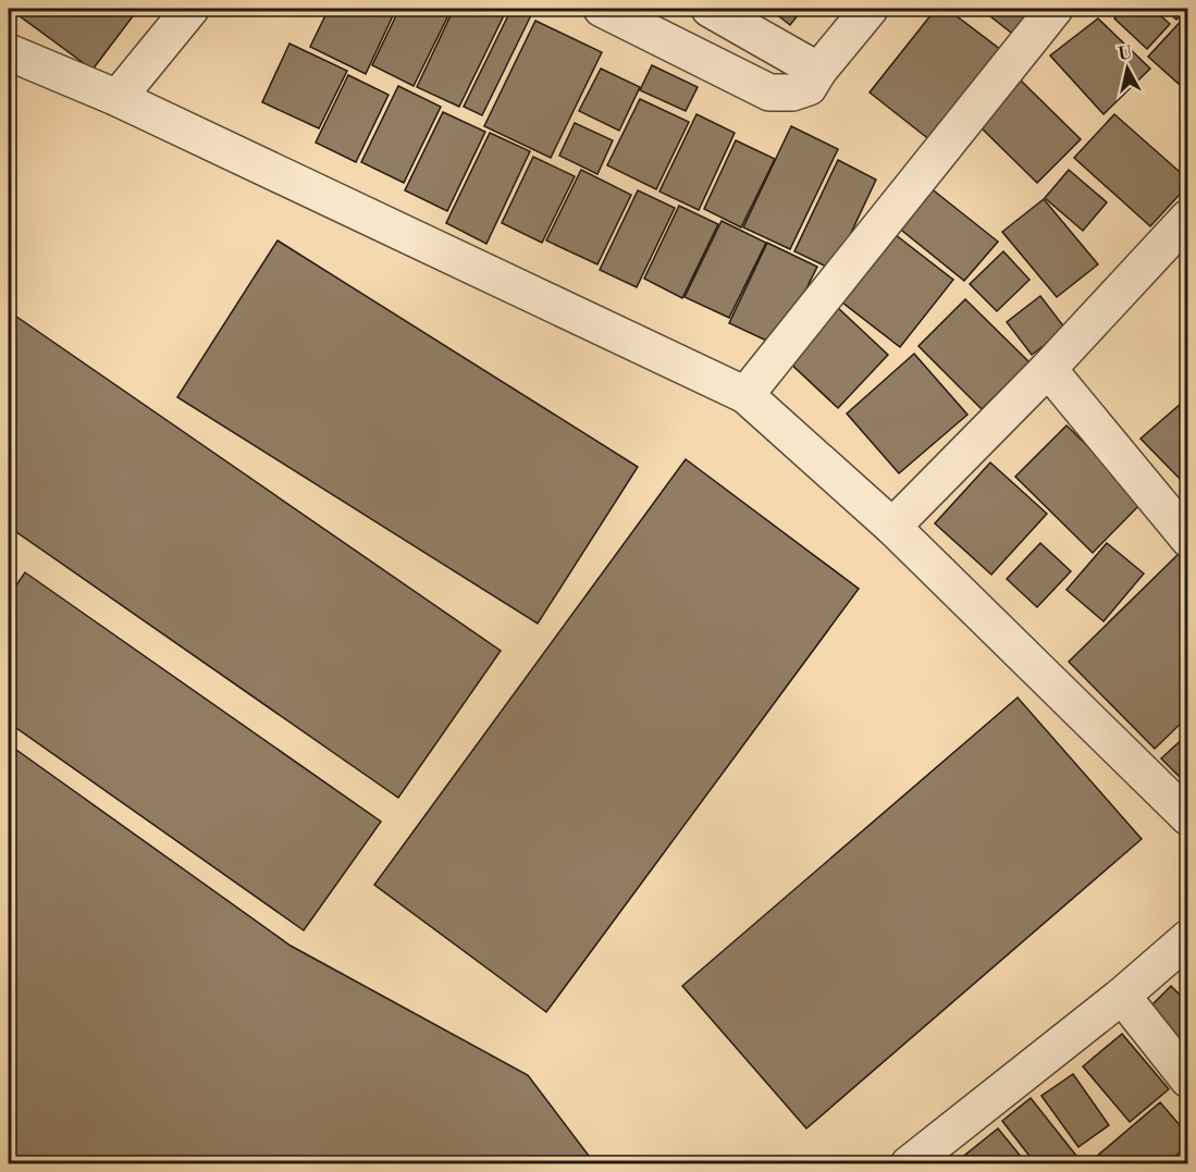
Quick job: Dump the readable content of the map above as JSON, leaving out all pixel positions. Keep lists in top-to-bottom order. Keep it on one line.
{"north":"top"}
